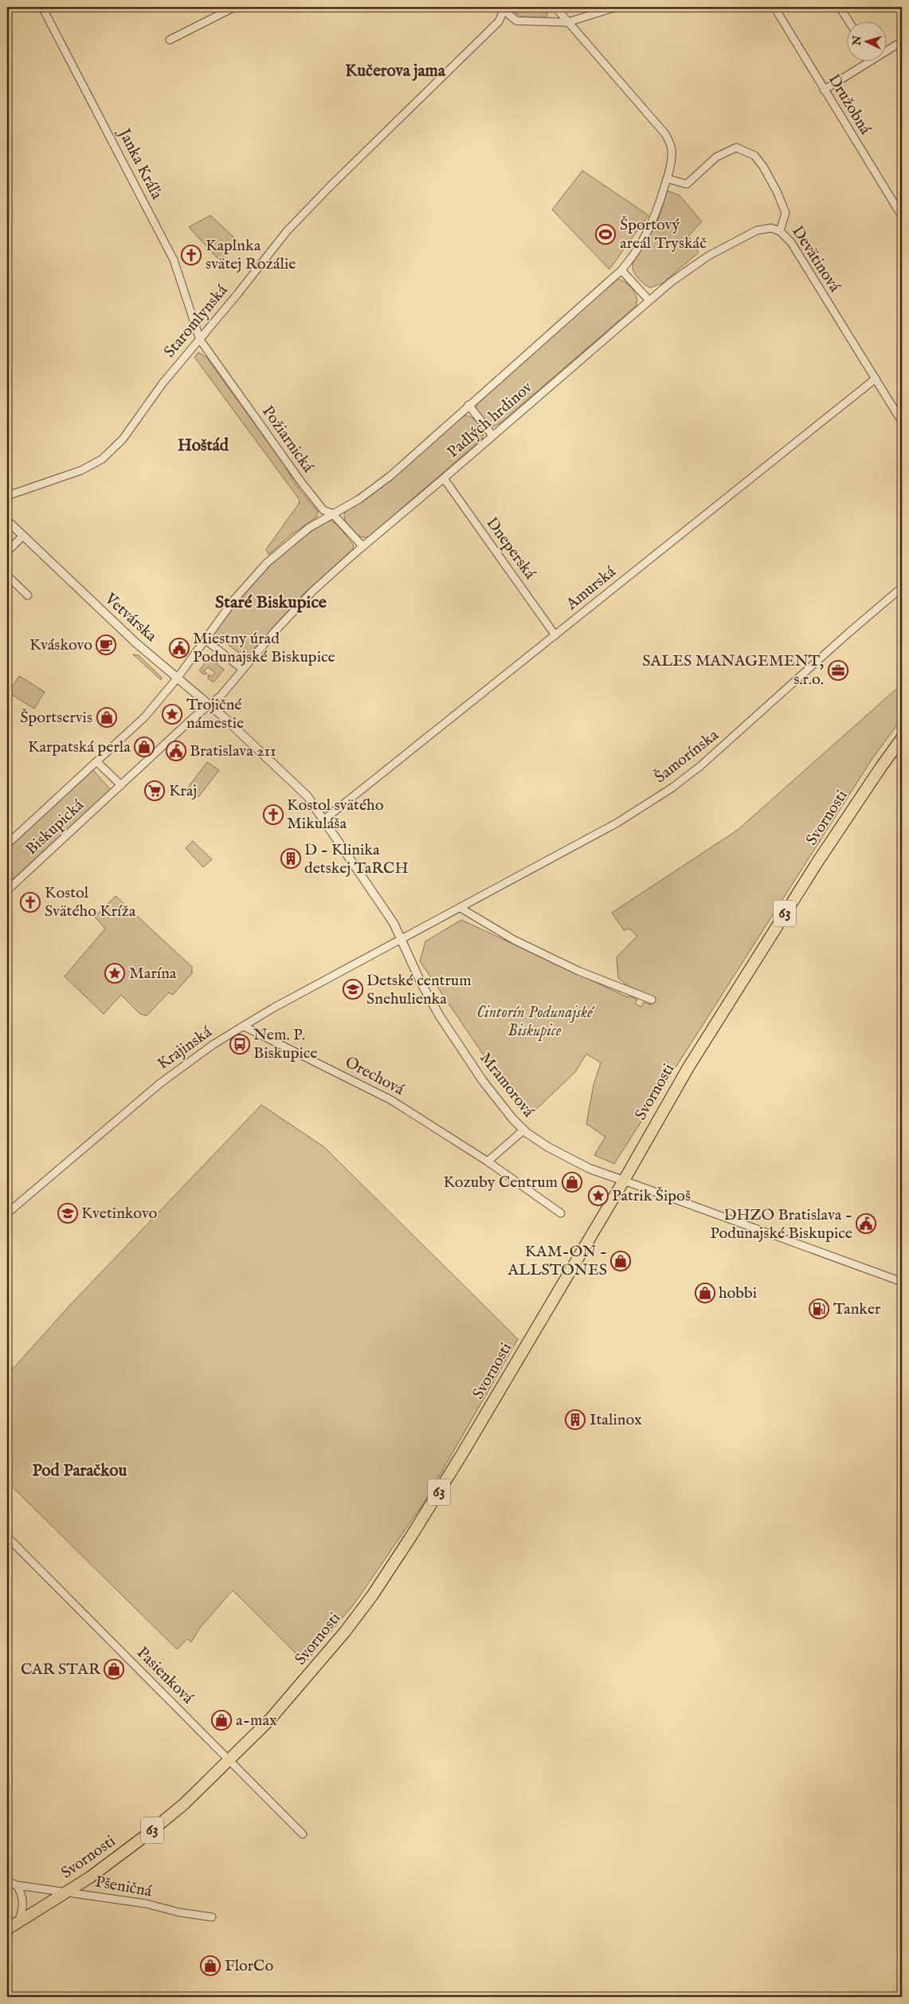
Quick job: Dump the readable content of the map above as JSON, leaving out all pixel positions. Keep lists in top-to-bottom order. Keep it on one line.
{"streets":{"main road":["Svornosti","63"],"street":["Družobná","Janka Kráľa","Devätinová","Staromlynská","Padlých hrdinov","Požiarnická","Dneperská","Amurská","Vetvárska","Šamorínska","Biskupická","Krajinská","Orechová","Mramorová","Pasienková","Pšeničná"]},"crossings":[["Janka Kráľa","Staromlynská"],["Janka Kráľa","Požiarnická"],["Devätinová","Padlých hrdinov"],["Devätinová","Amurská"],["Staromlynská","Požiarnická"],["Padlých hrdinov","Požiarnická"],["Padlých hrdinov","Dneperská"],["Dneperská","Amurská"],["Amurská","Vetvárska"],["Vetvárska","Šamorínska"],["Vetvárska","Krajinská"],["Vetvárska","Mramorová"],["Šamorínska","Krajinská"],["Šamorínska","Mramorová"],["Svornosti","Mramorová"],["Svornosti","Pasienková"],["Svornosti","Pšeničná"],["Krajinská","Orechová"],["Krajinská","Mramorová"]],"districts":["Kučerova jama","Hoštád","Staré Biskupice","Pod Paračkou"],"parks":["Cintorín Podunajské Biskupice"],"places":{"sports":["Športový areál Tryskáč"],"church":["Kaplnka svätej Rozálie","Kostol svätého Mikuláša","Kostol Svätého Kríža"],"cafe":["Kváskovo"],"public building":["Miestny úrad Podunajské Biskupice","Bratislava 211","DHZO Bratislava - Podunajské Biskupice"],"office":["SALES MANAGEMENT, s.r.o."],"place":["Trojičné námestie","Marína","Patrik Šipoš"],"shop":["Športservis","Karpatská perla","Kozuby Centrum","KAM-ON - ALLSTONES","hobbi","CAR STAR","a-max","FlorCo"],"supermarket":["Kraj"],"building":["D - Klinika detskej TaRCH","Italinox"],"school or university":["Detské centrum Snehulienka","Kvetinkovo"],"bus stop":["Nem. P. Biskupice"],"fuel station":["Tanker"]},"north":"left"}
